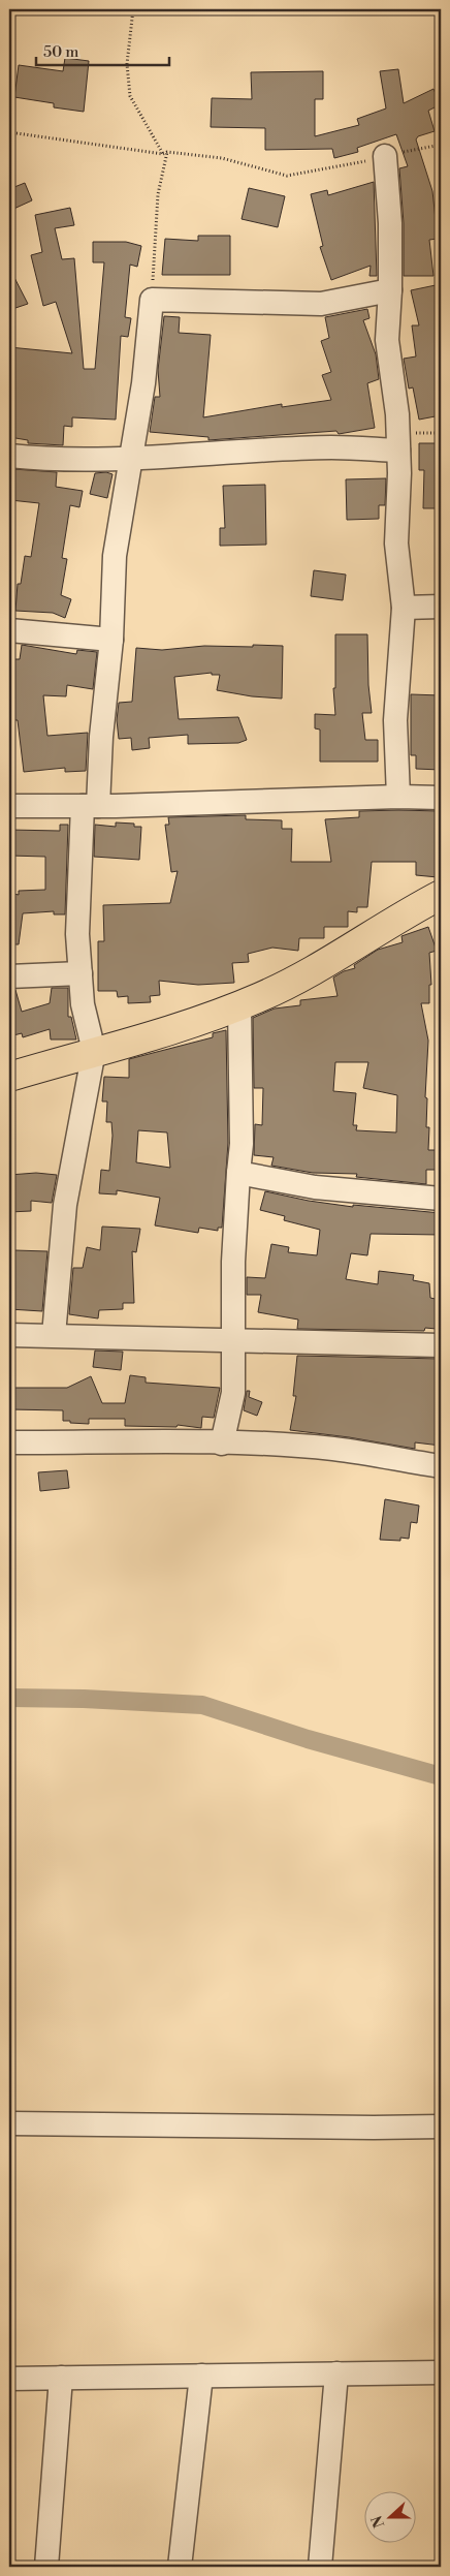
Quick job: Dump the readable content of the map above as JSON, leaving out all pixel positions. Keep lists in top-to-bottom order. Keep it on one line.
{"scale_bar":"50 m","north":"left"}
